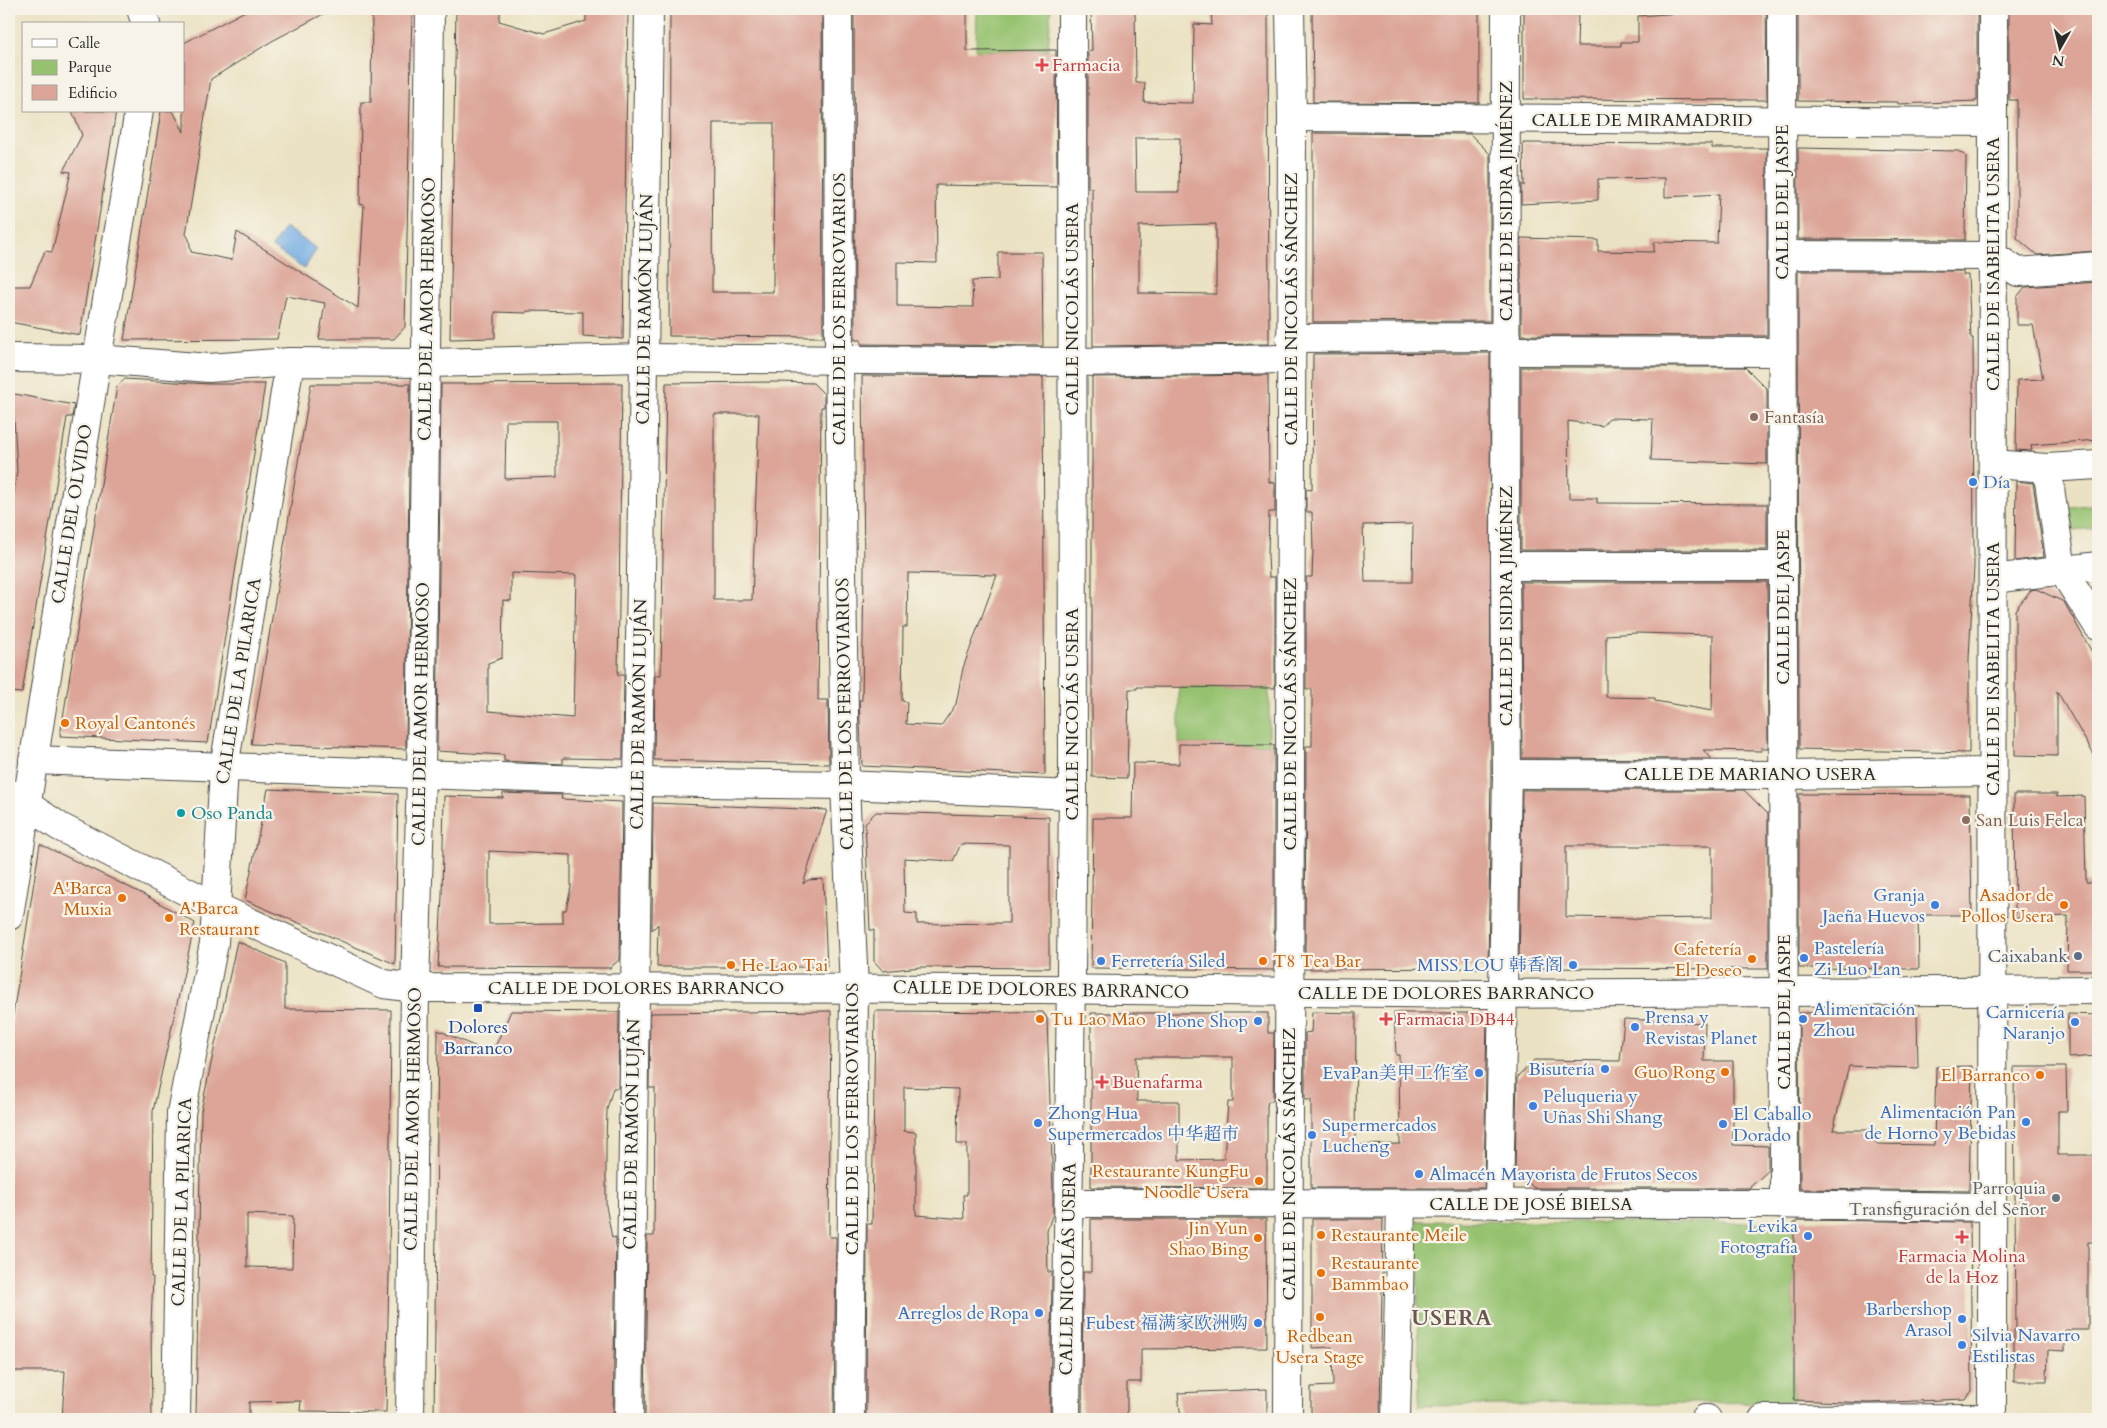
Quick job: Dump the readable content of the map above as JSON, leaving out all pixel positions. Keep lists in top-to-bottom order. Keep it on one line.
{"streets":{"street":["CALLE DE MIRAMADRID","CALLE DE ISIDRA JIMÉNEZ","CALLE DEL JASPE","CALLE DE ISABELITA USERA","CALLE DEL AMOR HERMOSO","CALLE DE RAMÓN LUJÁN","CALLE DE LOS FERROVIARIOS","CALLE NICOLÁS USERA","CALLE DE NICOLÁS SÁNCHEZ","CALLE DEL OLVIDO","CALLE DE LA PILARICA","CALLE DE MARIANO USERA","CALLE DE DOLORES BARRANCO","CALLE DE JOSÉ BIELSA"]},"crossings":[["CALLE DE MIRAMADRID","CALLE DE ISIDRA JIMÉNEZ"],["CALLE DE MIRAMADRID","CALLE DEL JASPE"],["CALLE DE MIRAMADRID","CALLE DE ISABELITA USERA"],["CALLE DE MIRAMADRID","CALLE DE NICOLÁS SÁNCHEZ"],["CALLE DE ISIDRA JIMÉNEZ","CALLE DE MARIANO USERA"],["CALLE DE ISIDRA JIMÉNEZ","CALLE DE DOLORES BARRANCO"],["CALLE DE ISIDRA JIMÉNEZ","CALLE DE JOSÉ BIELSA"],["CALLE DEL JASPE","CALLE DE MARIANO USERA"],["CALLE DEL JASPE","CALLE DE DOLORES BARRANCO"],["CALLE DEL JASPE","CALLE DE JOSÉ BIELSA"],["CALLE DE ISABELITA USERA","CALLE DE MARIANO USERA"],["CALLE DE ISABELITA USERA","CALLE DE DOLORES BARRANCO"],["CALLE DE ISABELITA USERA","CALLE DE JOSÉ BIELSA"],["CALLE DEL AMOR HERMOSO","CALLE DE DOLORES BARRANCO"],["CALLE DE RAMÓN LUJÁN","CALLE DE DOLORES BARRANCO"],["CALLE DE LOS FERROVIARIOS","CALLE DE DOLORES BARRANCO"],["CALLE NICOLÁS USERA","CALLE DE DOLORES BARRANCO"],["CALLE NICOLÁS USERA","CALLE DE JOSÉ BIELSA"],["CALLE DE NICOLÁS SÁNCHEZ","CALLE DE DOLORES BARRANCO"],["CALLE DE NICOLÁS SÁNCHEZ","CALLE DE JOSÉ BIELSA"],["CALLE DEL OLVIDO","CALLE DE DOLORES BARRANCO"],["CALLE DE LA PILARICA","CALLE DE DOLORES BARRANCO"]],"districts":["USERA"],"places":{"health":["Farmacia","Farmacia DB44","Buenafarma","Farmacia Molina de la Hoz"],"other":["Fantasía","Día","Royal Cantonés","Oso Panda","San Luis Felca","A'Barca Muxia","Granja Jaeña Huevos","Asador de Pollos Usera","A'Barca Restaurant","Caixabank","Pastelería Zi Luo Lan","Cafetería El Deseo","Ferretería Siled","T8 Tea Bar","He Lao Tai","MISS LOU 韩香阁","Tu Lao Mao","Alimentación Zhou","Phone Shop","Carnicería Naranjo","Prensa y Revistas Planet","Bisutería","Guo Rong","EvaPan美甲工作室","El Barranco","Peluqueria y Uñas Shi Shang","Alimentación Pan de Horno y Bebidas","Zhong Hua Supermercados 中华超市","El Caballo Dorado","Supermercados Lucheng","Almacén Mayorista de Frutos Secos","Restaurante KungFu Noodle Usera","Parroquia Transfiguración del Señor","Restaurante Meile","Levika Fotografía","Jin Yun Shao Bing","Restaurante Bammbao","Arreglos de Ropa","Redbean Usera Stage","Barbershop Arasol","Fubest 福满家欧洲购","Silvia Navarro Estilistas"],"transit":["Dolores Barranco"]},"legend":["Calle","Parque","Edificio"],"north":"bottom"}
